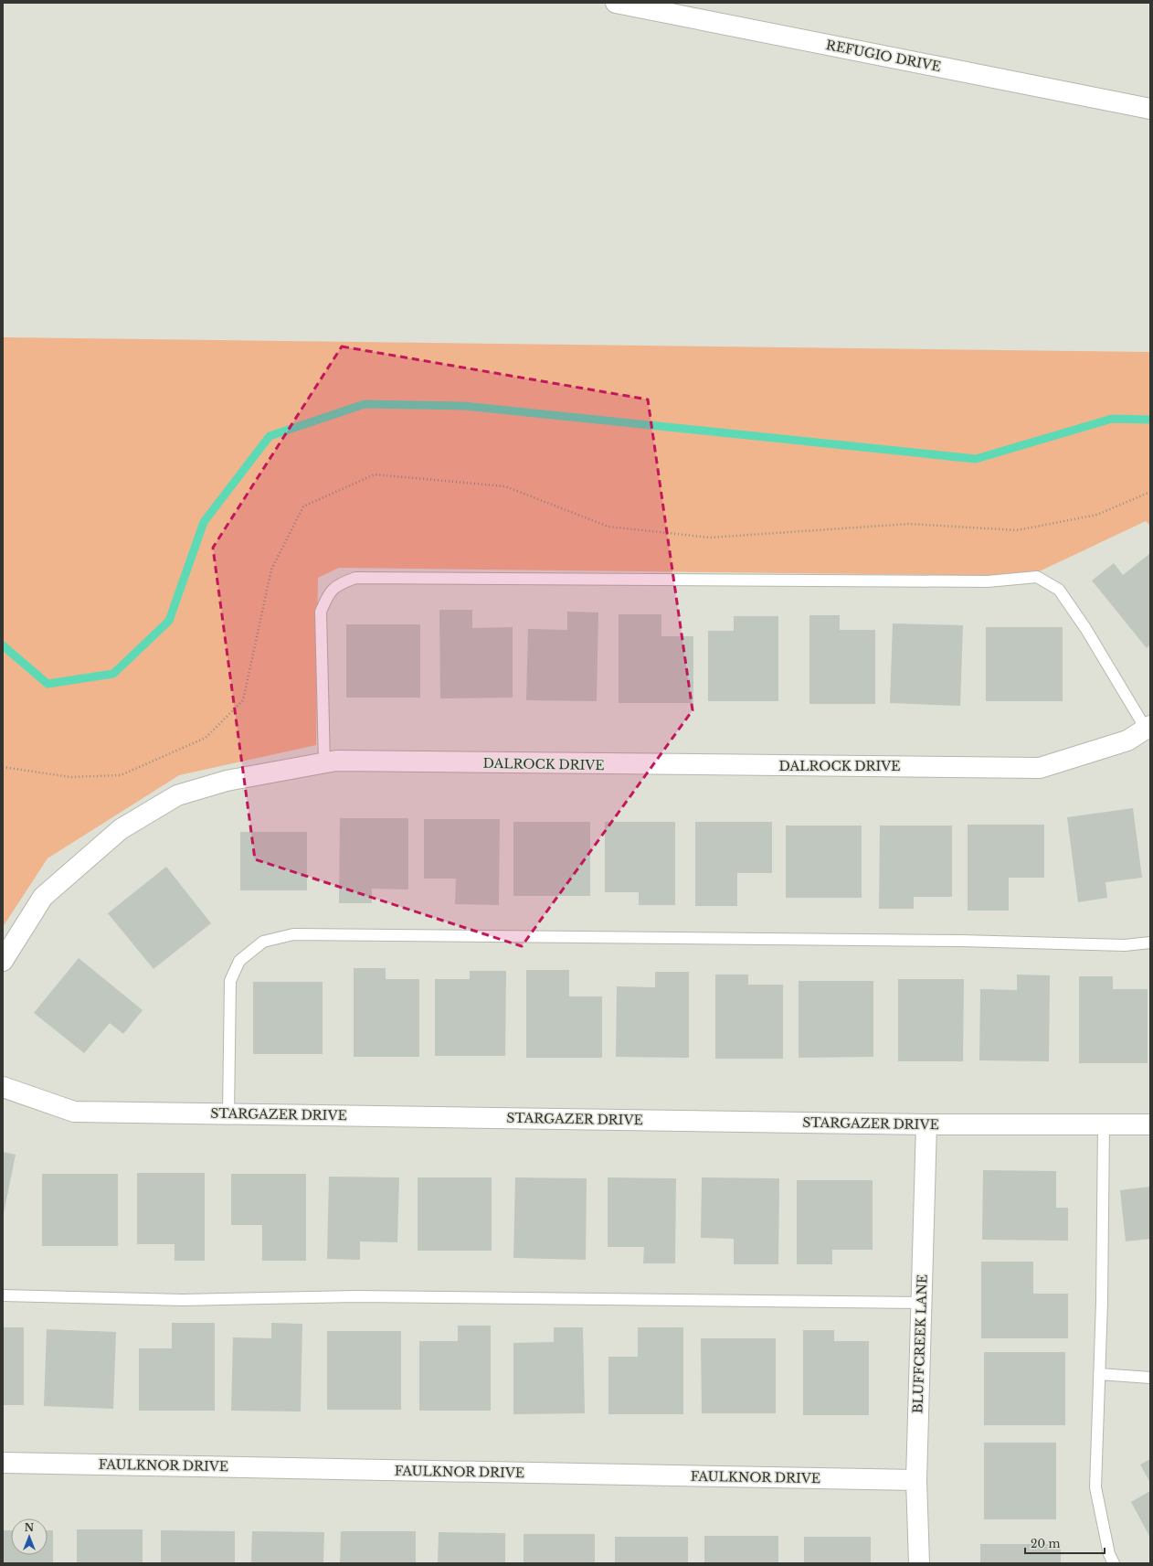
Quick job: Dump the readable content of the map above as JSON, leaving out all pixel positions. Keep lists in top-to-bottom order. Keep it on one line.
{"streets":{"street":["REFUGIO DRIVE","DALROCK DRIVE","STARGAZER DRIVE","BLUFFCREEK LANE","FAULKNOR DRIVE"]},"crossings":[["STARGAZER DRIVE","BLUFFCREEK LANE"],["BLUFFCREEK LANE","FAULKNOR DRIVE"]],"scale_bar":"20 m","north":"top"}
